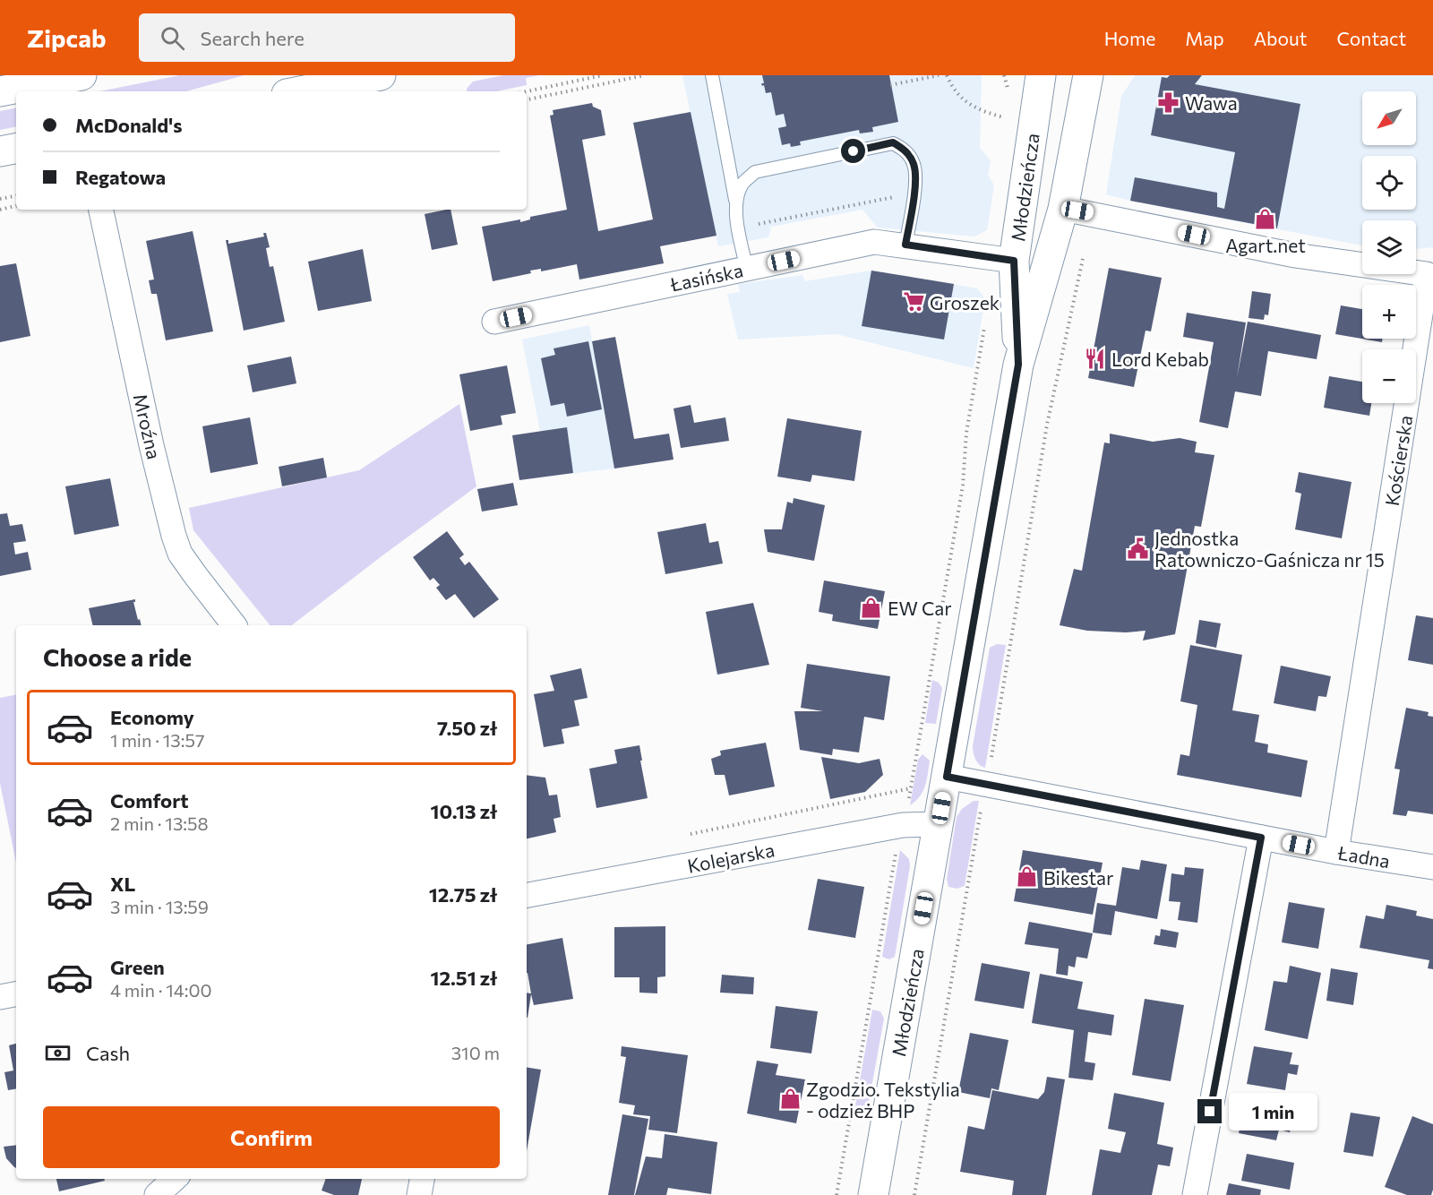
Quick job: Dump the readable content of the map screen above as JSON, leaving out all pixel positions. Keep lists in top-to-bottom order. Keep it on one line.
{"streets":{"main road":["Młodzieńcza"],"street":["Łasińska","Mroźna","Kościerska","Ładna","Kolejarska"]},"crossings":[["Młodzieńcza","Łasińska"],["Młodzieńcza","Kościerska"],["Młodzieńcza","Ładna"],["Młodzieńcza","Kolejarska"],["Kościerska","Ładna"]],"places":{"pharmacy":["Wawa"],"shop":["Agart.net","EW Car","Bikestar","Zgodzio. Tekstylia - odzież BHP"],"supermarket":["Groszek"],"restaurant":["Lord Kebab"],"public building":["Jednostka Ratowniczo-Gaśnicza nr 15"]},"north":"bottom left","page":{"header":"Zipcab","search":"Search here","nav":["Home","Map","About","Contact"],"map_buttons":["+","−"],"banner":["McDonald's","Regatowa"],"heading":"Choose a ride","list":[{"name":"Economy","note":"1 min · 13:57","value":"7.50 zł"},{"name":"Comfort","note":"2 min · 13:58","value":"10.13 zł"},{"name":"XL","note":"3 min · 13:59","value":"12.75 zł"},{"name":"Green","note":"4 min · 14:00","value":"12.51 zł"}],"pay":["Cash","310 m"],"bubble":"1 min","buttons":"Confirm"}}
